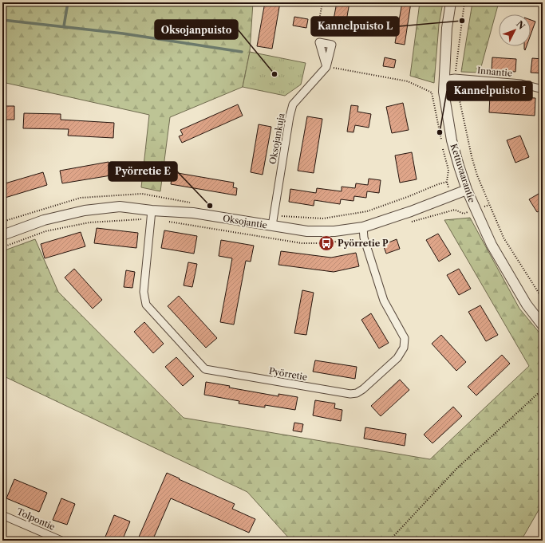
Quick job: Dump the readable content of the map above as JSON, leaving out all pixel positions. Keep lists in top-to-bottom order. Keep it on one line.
{"streets":{"street":["Innantie","Oksojankuja","Kettuvaarantie","Oksojantie","Pyörretie","Tolpontie"]},"crossings":[["Innantie","Kettuvaarantie"],["Oksojankuja","Oksojantie"],["Kettuvaarantie","Oksojantie"],["Oksojantie","Pyörretie"]],"places":{"other":["Kannelpuisto L","Oksojanpuisto","Kannelpuisto I","Pyörretie E"],"bus stop":["Pyörretie P"]},"north":"top right"}
